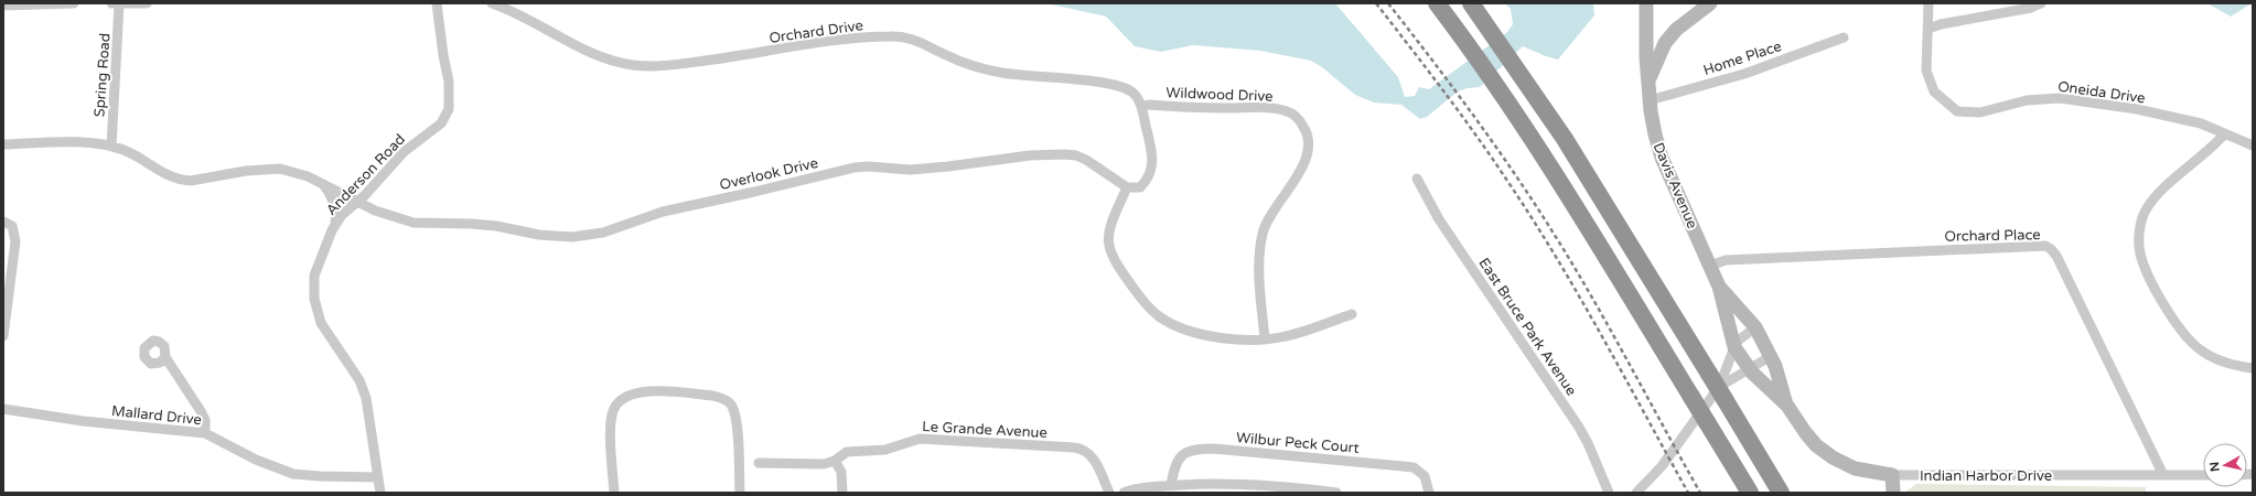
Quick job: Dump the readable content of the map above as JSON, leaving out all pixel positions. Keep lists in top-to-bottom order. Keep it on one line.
{"streets":{"main road":["Davis Avenue","Indian Harbor Drive"],"street":["Orchard Drive","Home Place","Spring Road","Oneida Drive","Wildwood Drive","Overlook Drive","Anderson Road","Orchard Place","East Bruce Park Avenue","Mallard Drive","Le Grande Avenue","Wilbur Peck Court"]},"crossings":[["Orchard Drive","Wildwood Drive"],["Home Place","Davis Avenue"],["Spring Road","Overlook Drive"],["Overlook Drive","Anderson Road"],["Anderson Road","Mallard Drive"],["Davis Avenue","Orchard Place"],["Davis Avenue","Indian Harbor Drive"],["Orchard Place","Indian Harbor Drive"]],"north":"left"}
